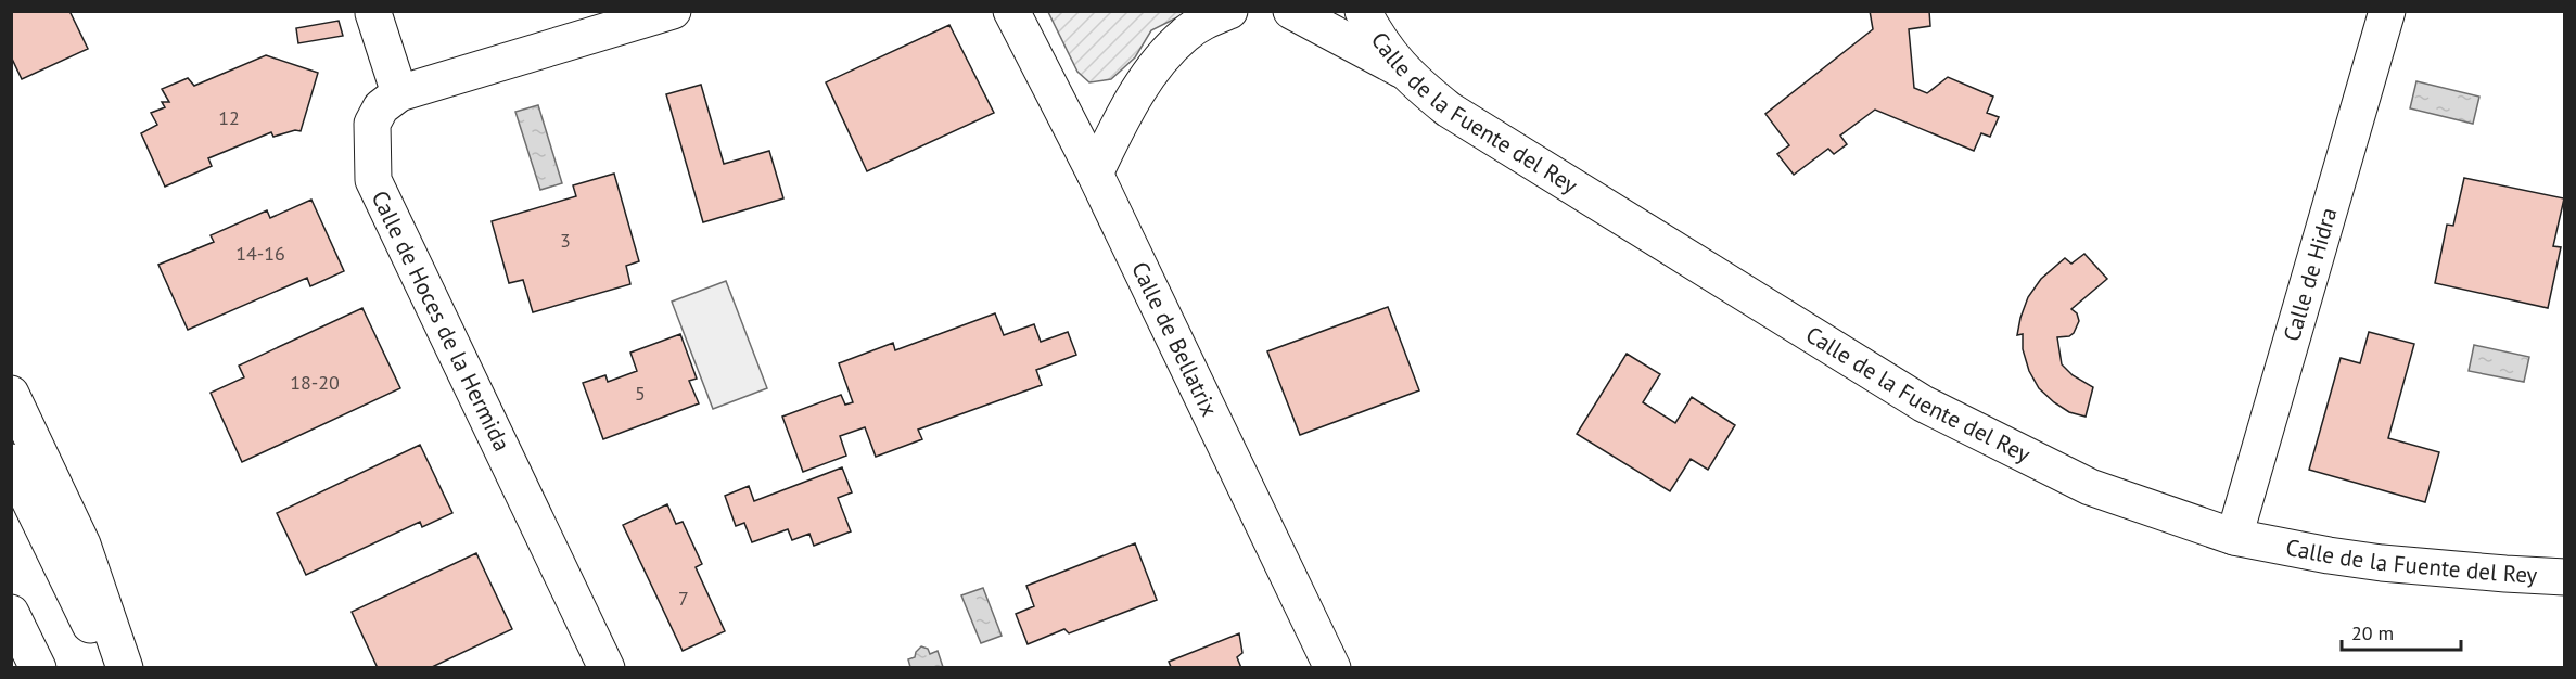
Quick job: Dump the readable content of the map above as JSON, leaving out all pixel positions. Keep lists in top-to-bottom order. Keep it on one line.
{"streets":{"main road":["Calle de la Fuente del Rey","Calle de Hidra","Calle de Hoces de la Hermida","Calle de Bellatrix"]},"crossings":[["Calle de la Fuente del Rey","Calle de Hidra"]],"house_numbers":["12","3","14-16","18-20","5","7"],"scale_bar":"20 m"}
